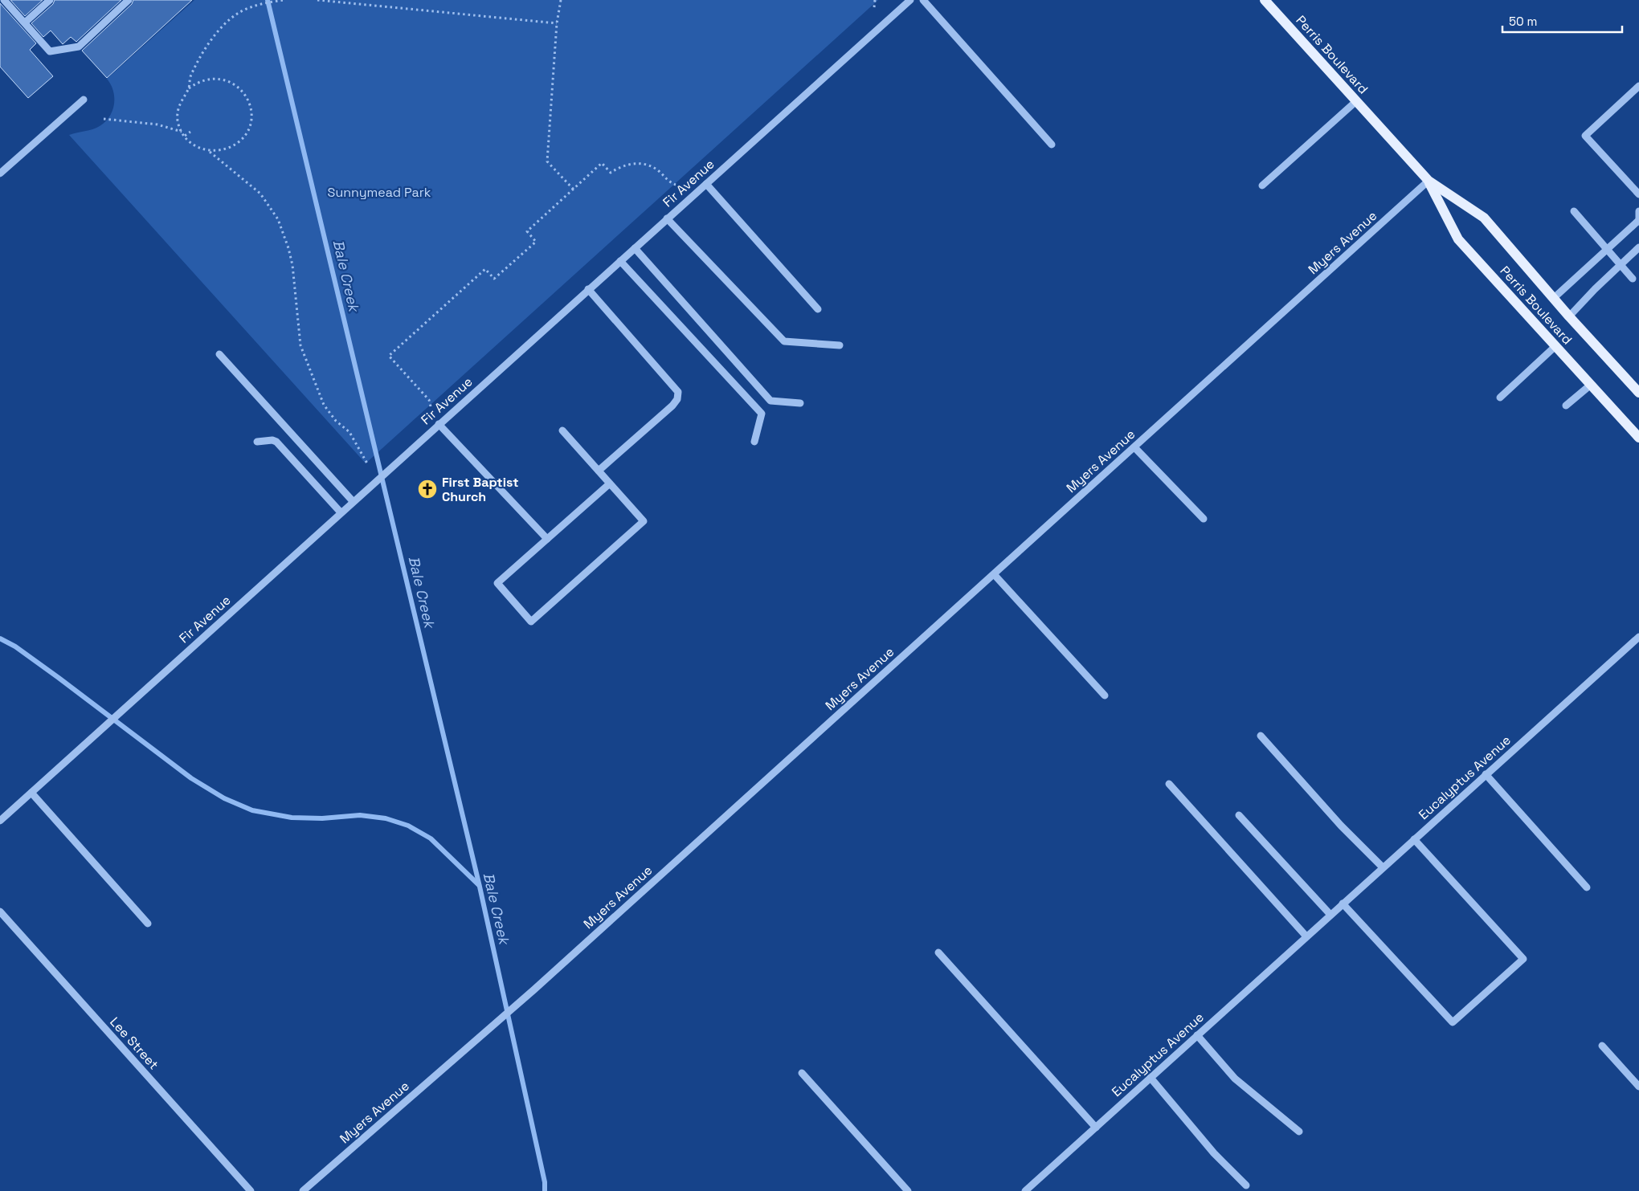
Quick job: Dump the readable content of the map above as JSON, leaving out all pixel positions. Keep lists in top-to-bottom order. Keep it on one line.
{"streets":{"main road":["Perris Boulevard"],"street":["Fir Avenue","Myers Avenue","Eucalyptus Avenue","Lee Street"]},"crossings":[["Perris Boulevard","Myers Avenue"]],"water":["Bale Creek"],"parks":["Sunnymead Park"],"places":{"church":["First Baptist Church"]},"scale_bar":"50 m"}
